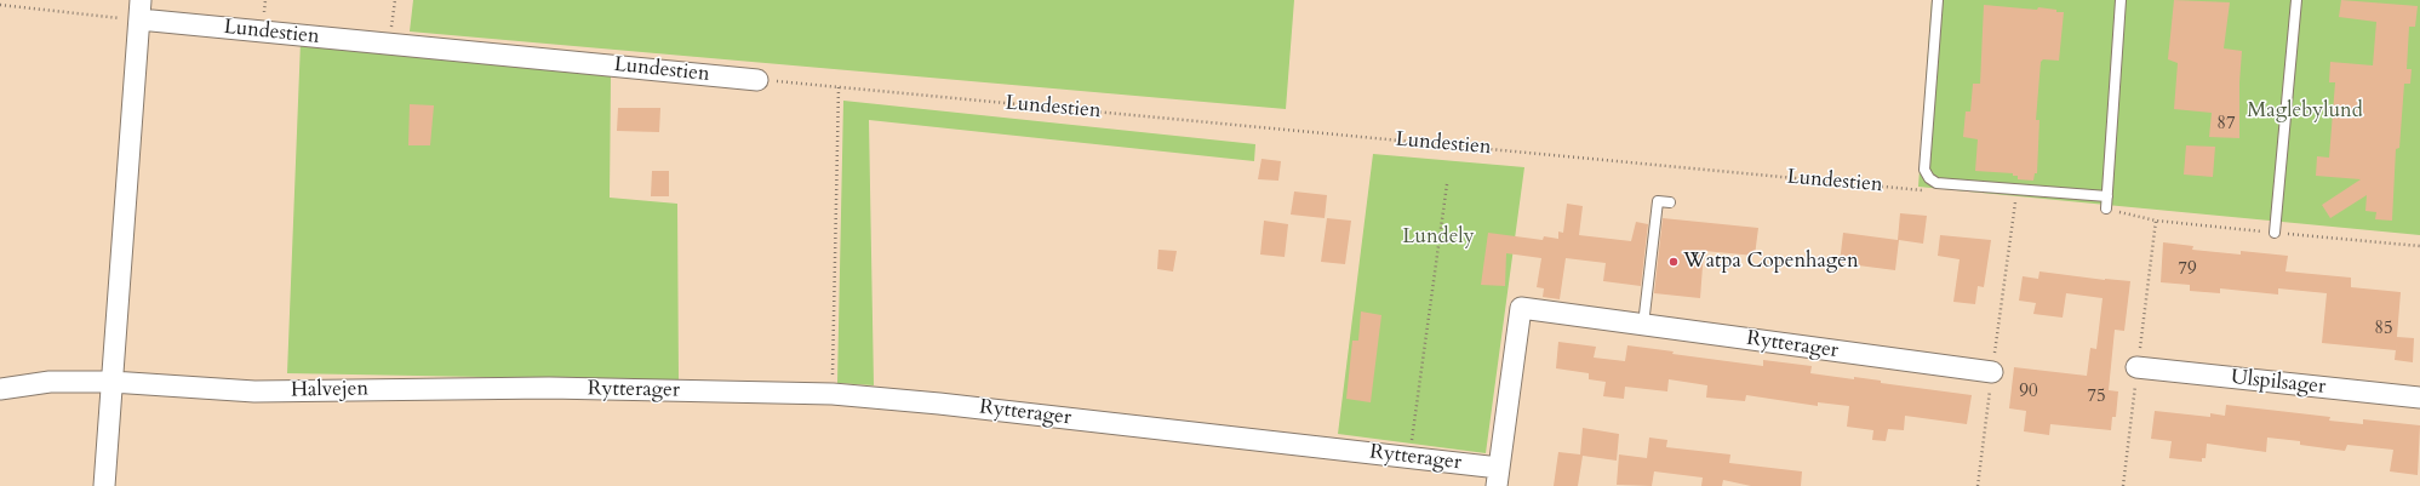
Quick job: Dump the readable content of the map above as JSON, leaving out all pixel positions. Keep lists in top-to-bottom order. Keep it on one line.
{"streets":{"street":["Lundestien","Rytterager","Ulspilsager","Halvejen"]},"crossings":[["Rytterager","Halvejen"]],"parks":["Maglebylund","Lundely"],"places":["Watpa Copenhagen"],"house_numbers":["87","79","85","90","75"]}
